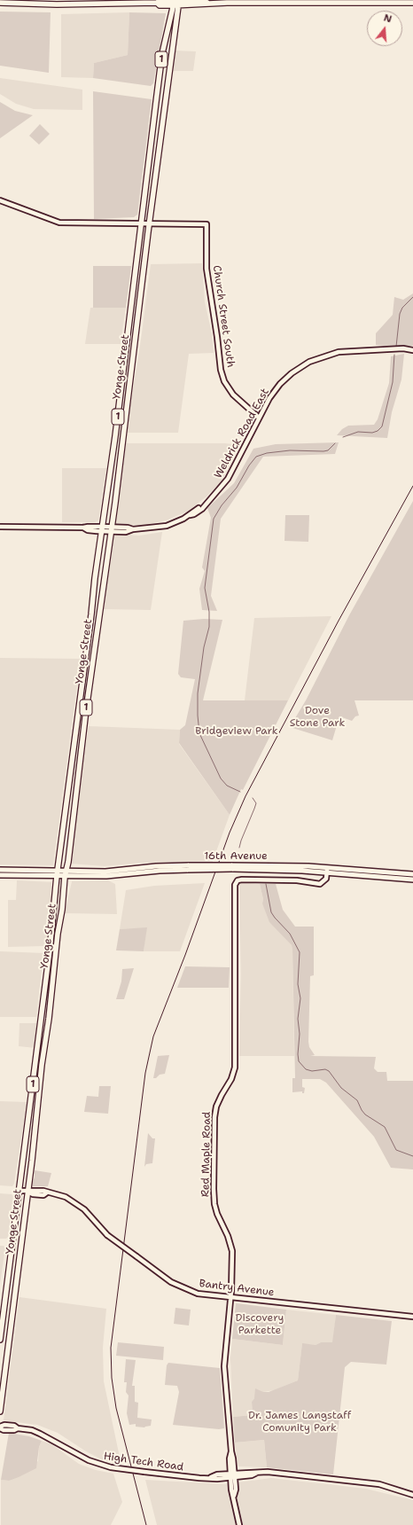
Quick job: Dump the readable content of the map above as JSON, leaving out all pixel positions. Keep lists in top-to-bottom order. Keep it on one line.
{"streets":{"main road":["1","Yonge Street","16th Avenue"],"street":["Church Street South","Weldrick Road East","Red Maple Road","Bantry Avenue","High Tech Road"]},"crossings":[["Church Street South","Yonge Street"],["Church Street South","Weldrick Road East"],["Yonge Street","Weldrick Road East"],["Yonge Street","16th Avenue"],["Yonge Street","Bantry Avenue"],["16th Avenue","Red Maple Road"],["Red Maple Road","Bantry Avenue"],["Red Maple Road","High Tech Road"]],"parks":["Dove Stone Park","Bridgeview Park","Discovery Parkette","Dr. James Langstaff Comunity Park"],"north":"top"}
